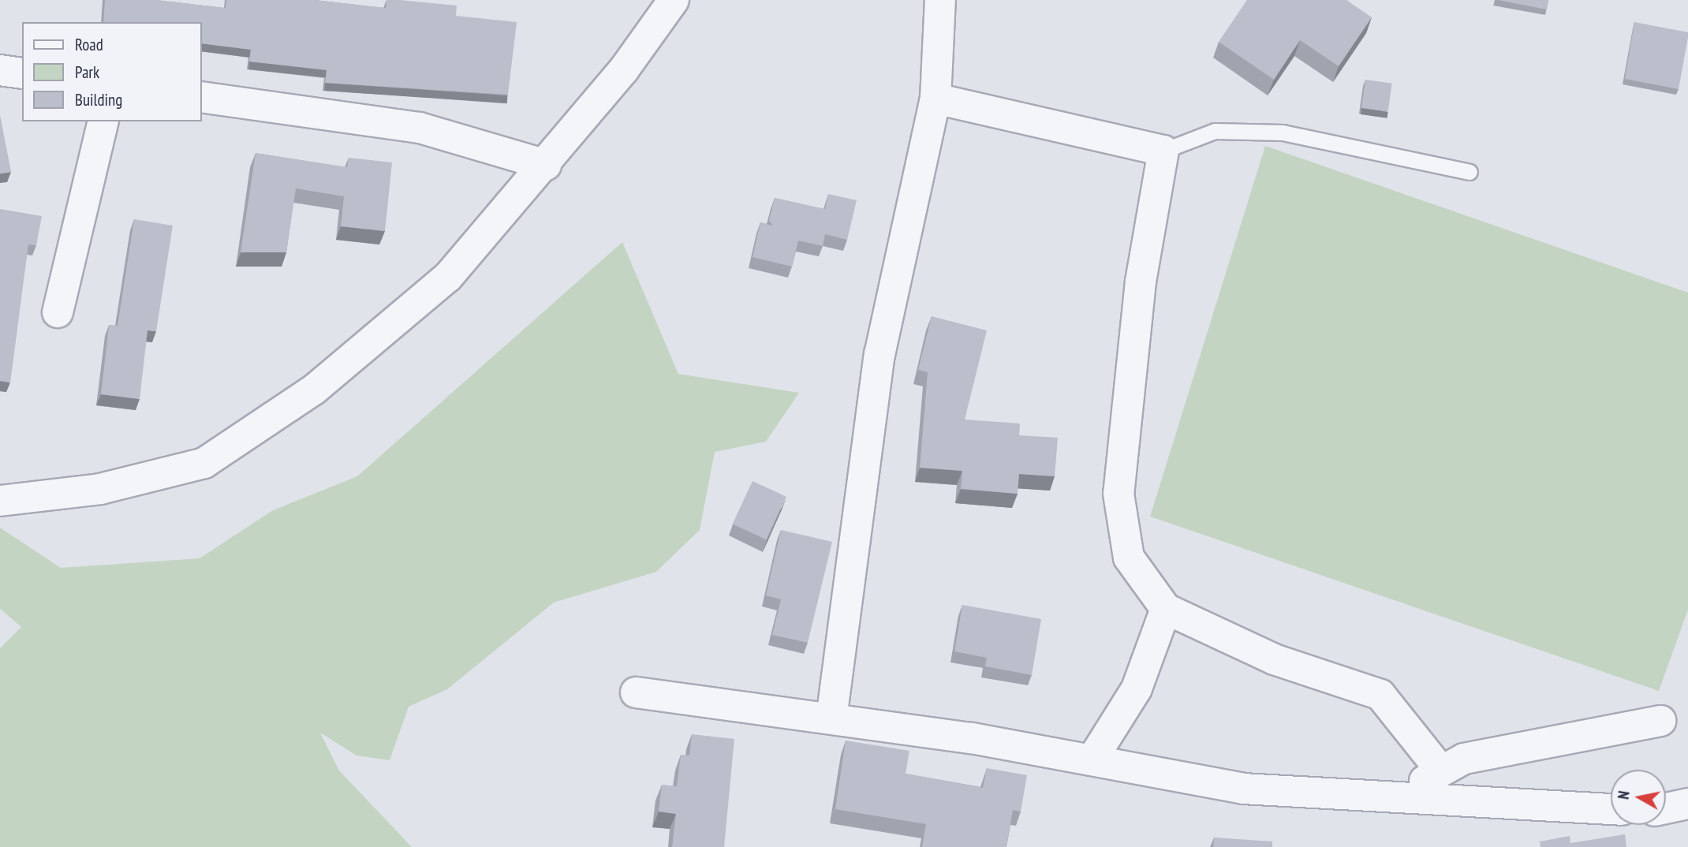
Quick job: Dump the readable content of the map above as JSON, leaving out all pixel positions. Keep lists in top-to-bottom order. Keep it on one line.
{"legend":["Road","Park","Building"],"north":"left"}
